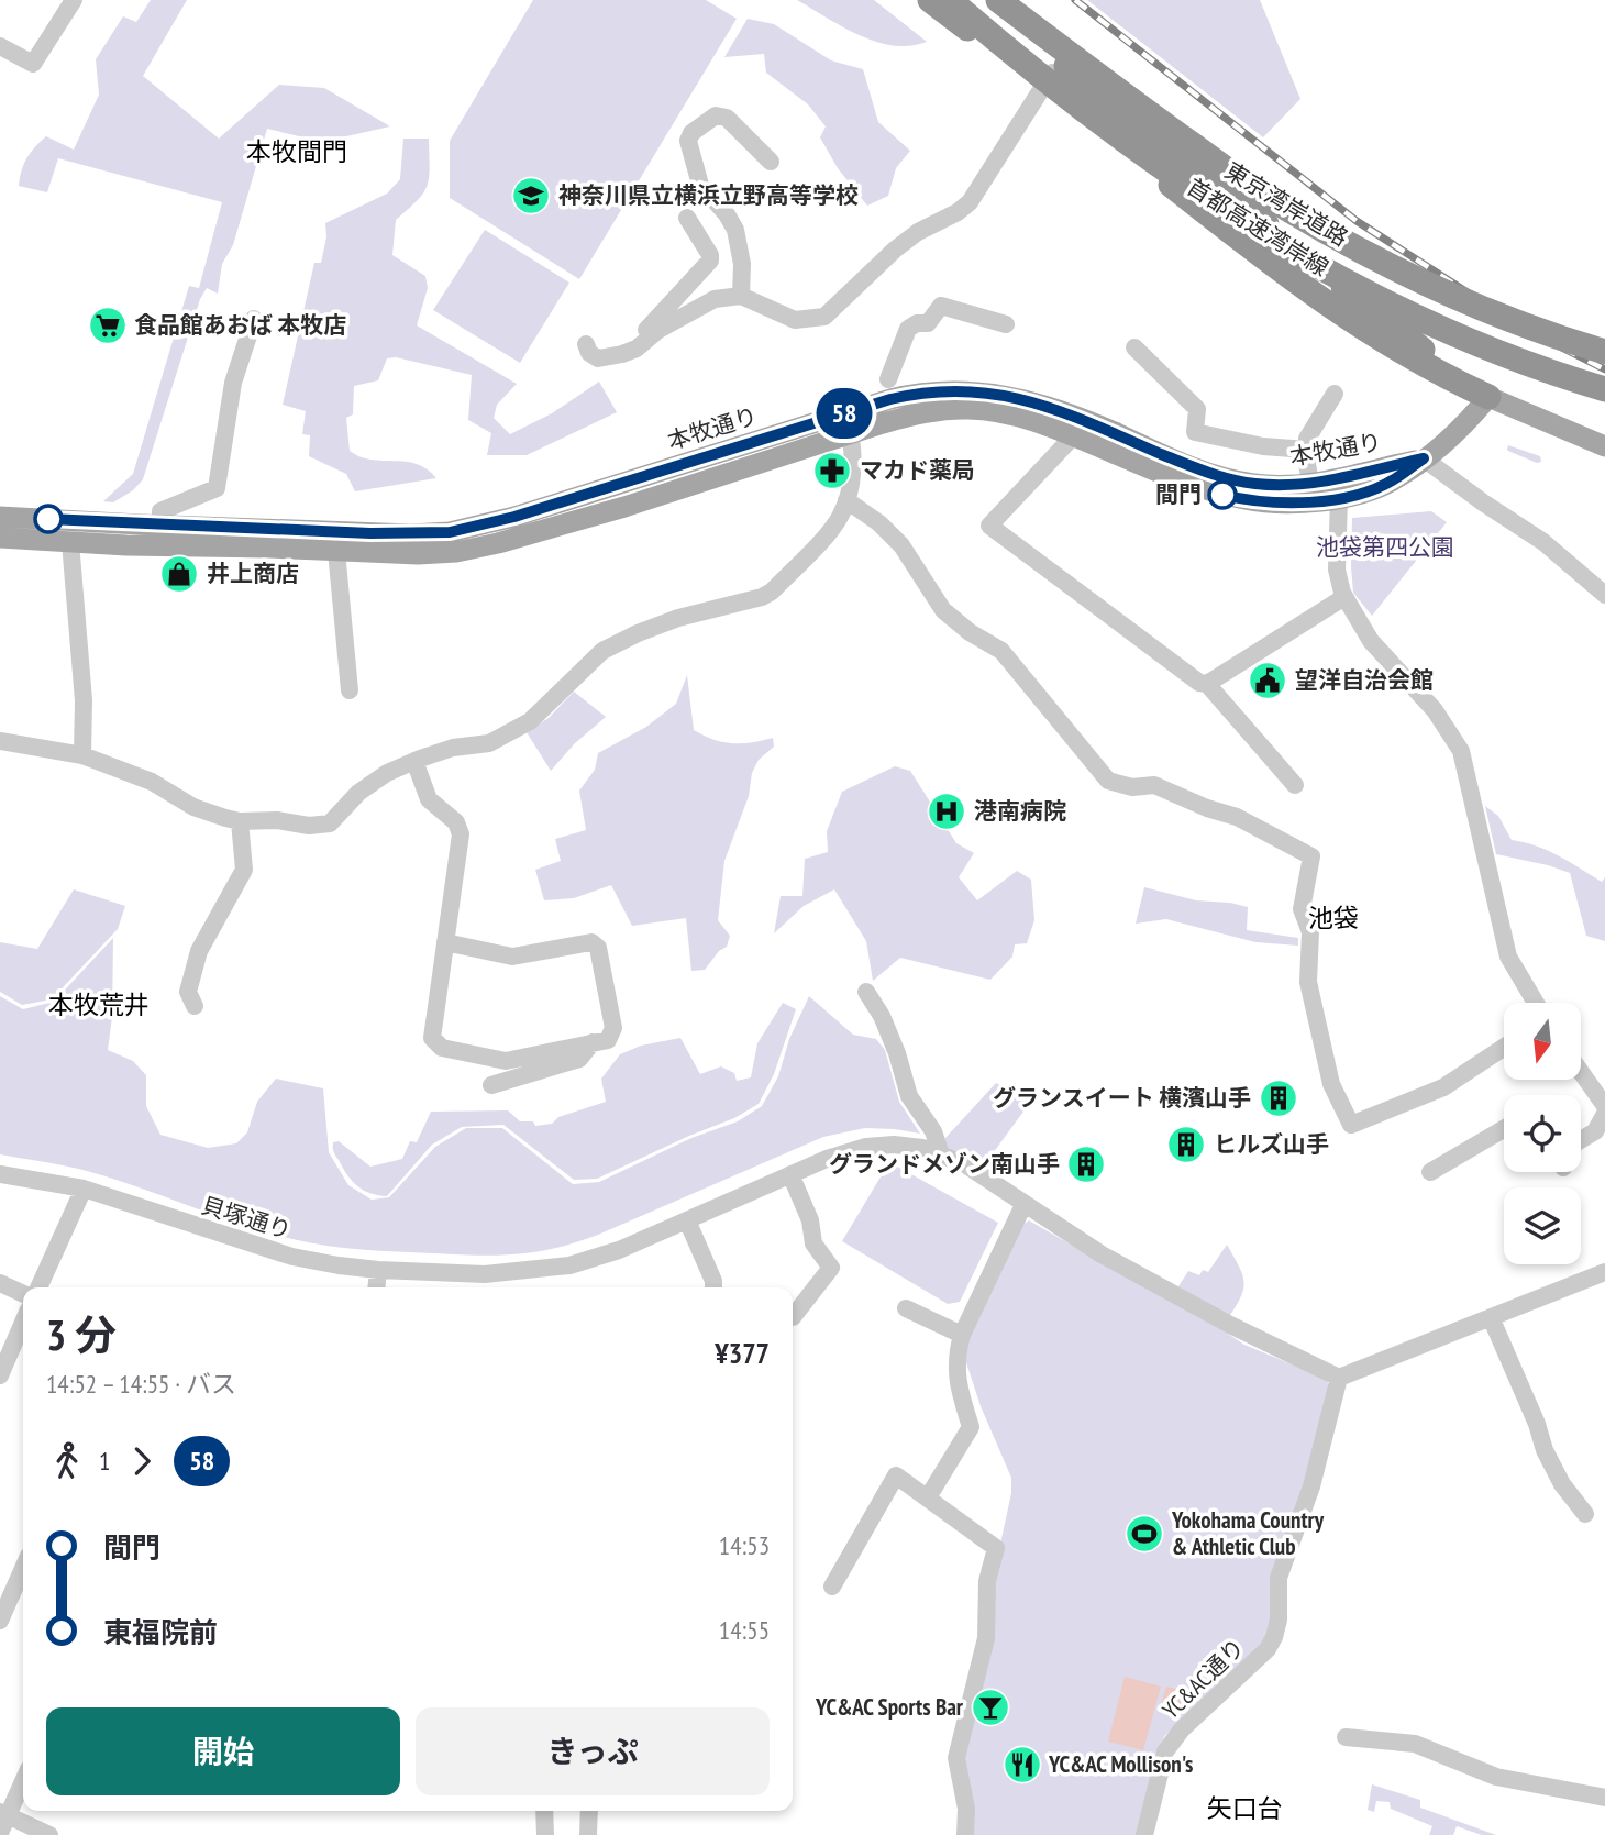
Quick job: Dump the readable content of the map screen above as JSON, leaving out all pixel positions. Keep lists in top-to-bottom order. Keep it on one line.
{"streets":{"highway":["東京湾岸道路","首都高速湾岸線"],"main road":["本牧通り"],"street":["貝塚通り","YC&AC通り"]},"crossings":[["東京湾岸道路","首都高速湾岸線"],["東京湾岸道路","本牧通り"],["貝塚通り","YC&AC通り"]],"districts":["本牧間門","池袋","本牧荒井","矢口台"],"parks":["池袋第四公園"],"places":{"school or university":["神奈川県立横浜立野高等学校"],"supermarket":["食品館あおば 本牧店"],"pharmacy":["マカド薬局"],"other":["間門"],"shop":["井上商店"],"public building":["望洋自治会館"],"hospital":["港南病院"],"building":["グランスイート 横濱山手","ヒルズ山手","グランドメゾン南山手"],"sports":["Yokohama Country & Athletic Club"],"bar":["YC&AC Sports Bar"],"restaurant":["YC&AC Mollison's"]},"lines":["bus line 58"],"north":"bottom","page":{"on_map":"58","heading":["3 分","14:52 – 14:55 · バス","¥377"],"legs":["1","58"],"list":[{"name":"間門","value":"14:53"},{"name":"東福院前","value":"14:55"}],"buttons":["開始","きっぷ"]}}
